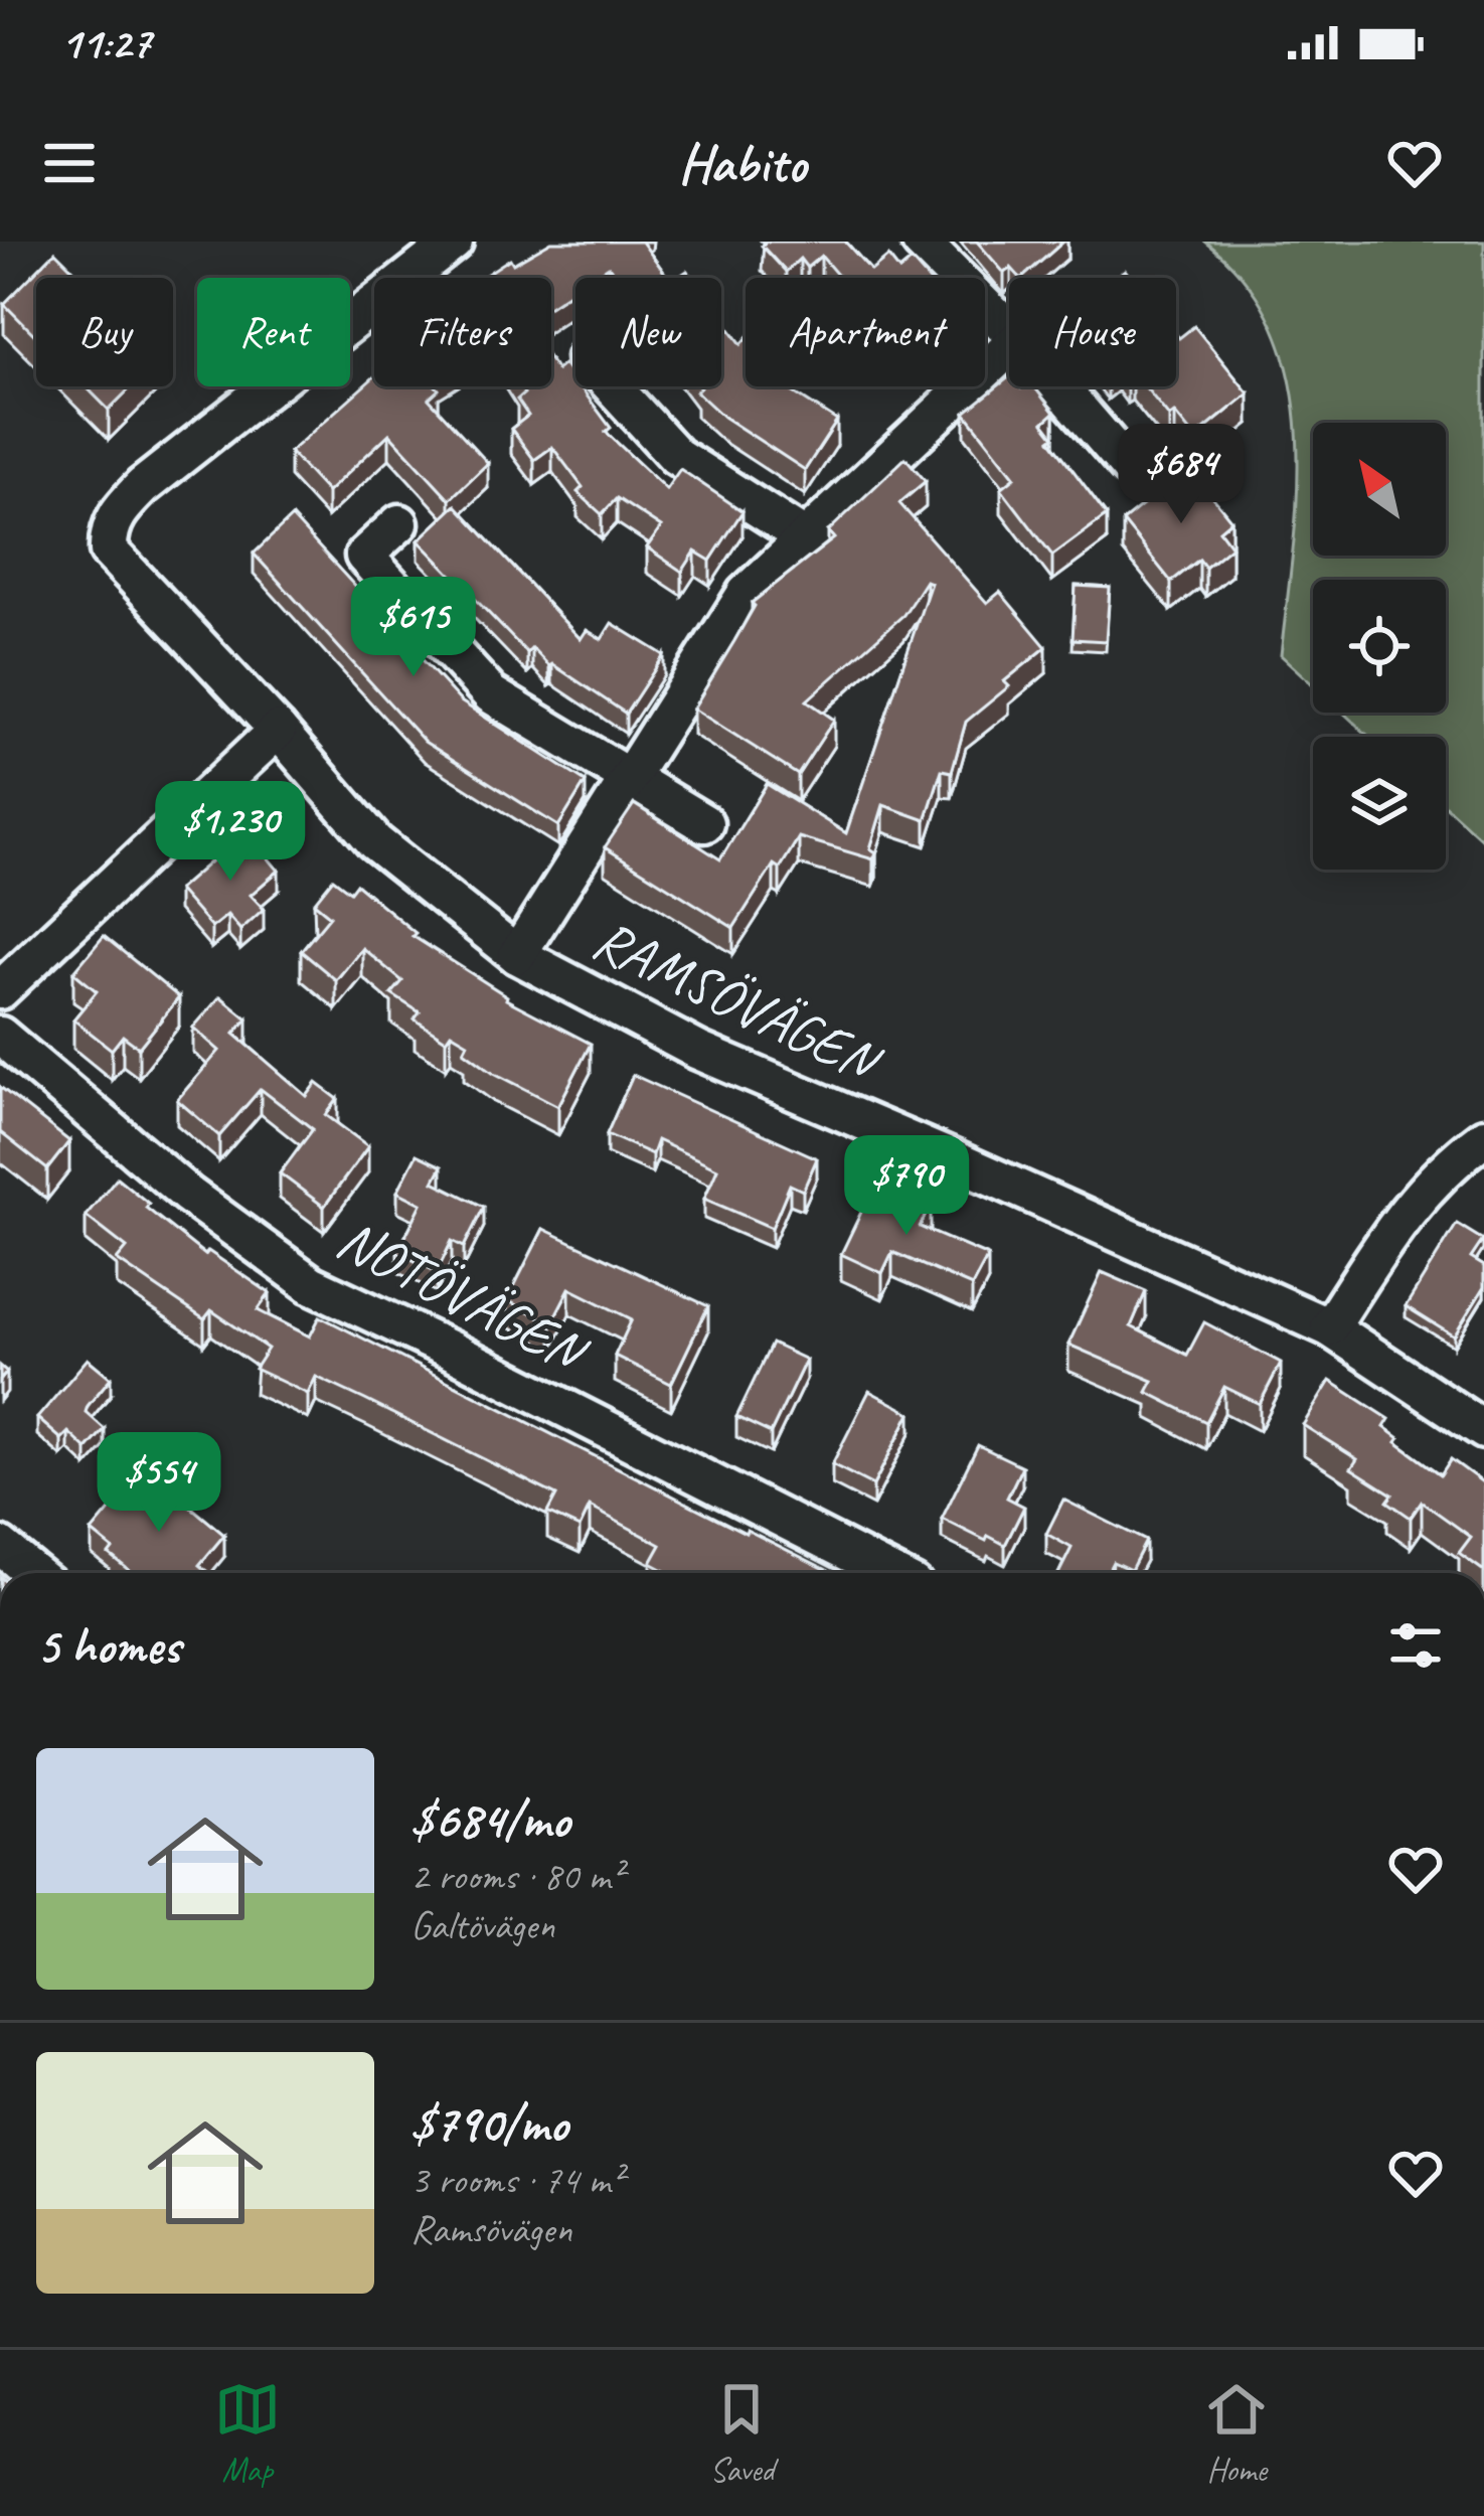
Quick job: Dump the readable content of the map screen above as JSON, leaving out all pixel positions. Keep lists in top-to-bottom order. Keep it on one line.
{"streets":{"street":["RAMSÖVÄGEN","NOTÖVÄGEN"]},"north":"top left","page":{"status":"11:27","header":"Habito","chip":["Buy","Rent","Filters","New","Apartment","House"],"price":["$684","$615","$1,230","$790","$554"],"heading":"5 homes","list":[{"name":"$684/mo","note":"2 rooms · 80 m² · Galtövägen"},{"name":"$790/mo","note":"3 rooms · 74 m² · Ramsövägen"}],"tabs":["Map","Saved","Home"]}}
